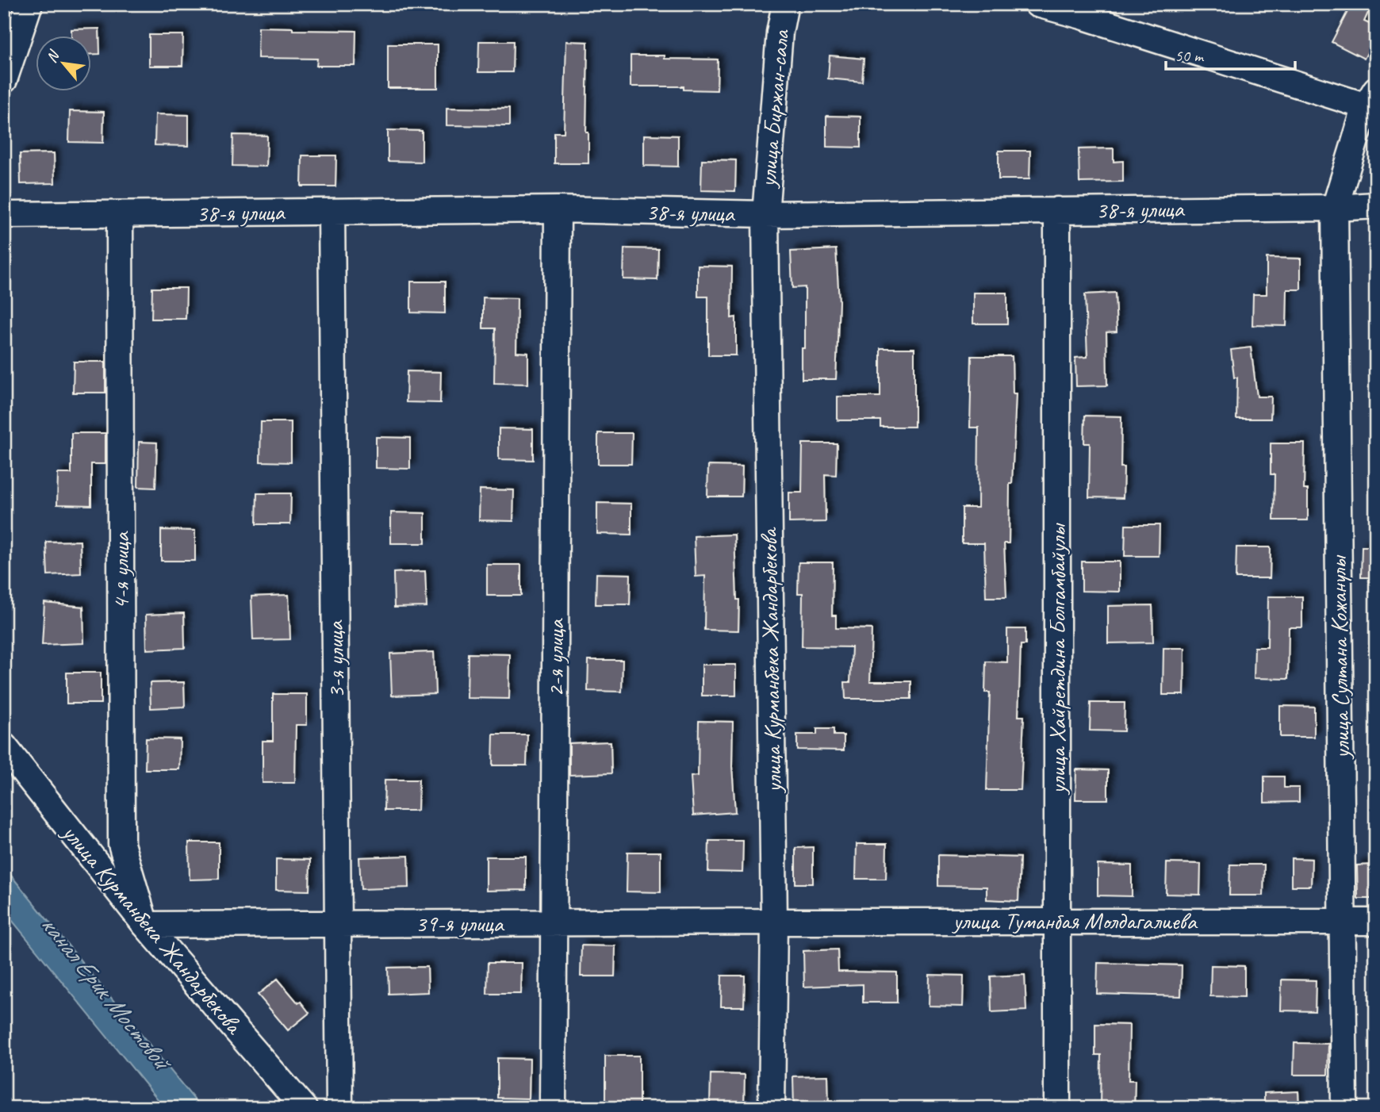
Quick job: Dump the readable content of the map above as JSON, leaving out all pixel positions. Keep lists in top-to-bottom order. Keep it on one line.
{"streets":{"street":["улица Биржан-сала","38-я улица","4-я улица","улица Султана Кожанулы","2-я улица","улица Хайретдина Болгамбайулы","3-я улица","улица Курманбека Жандарбекова","улица Туманбая Молдагалиева","39-я улица"]},"crossings":[["улица Биржан-сала","38-я улица"],["улица Биржан-сала","улица Курманбека Жандарбекова"],["38-я улица","4-я улица"],["38-я улица","улица Султана Кожанулы"],["38-я улица","2-я улица"],["38-я улица","улица Хайретдина Болгамбайулы"],["38-я улица","3-я улица"],["38-я улица","улица Курманбека Жандарбекова"],["4-я улица","улица Курманбека Жандарбекова"],["4-я улица","39-я улица"],["улица Султана Кожанулы","улица Туманбая Молдагалиева"],["2-я улица","39-я улица"],["улица Хайретдина Болгамбайулы","улица Туманбая Молдагалиева"],["3-я улица","39-я улица"],["улица Курманбека Жандарбекова","улица Туманбая Молдагалиева"],["улица Курманбека Жандарбекова","39-я улица"],["улица Туманбая Молдагалиева","39-я улица"]],"water":["канал Ерик Мостовой"],"scale_bar":"50 m","north":"top left"}
